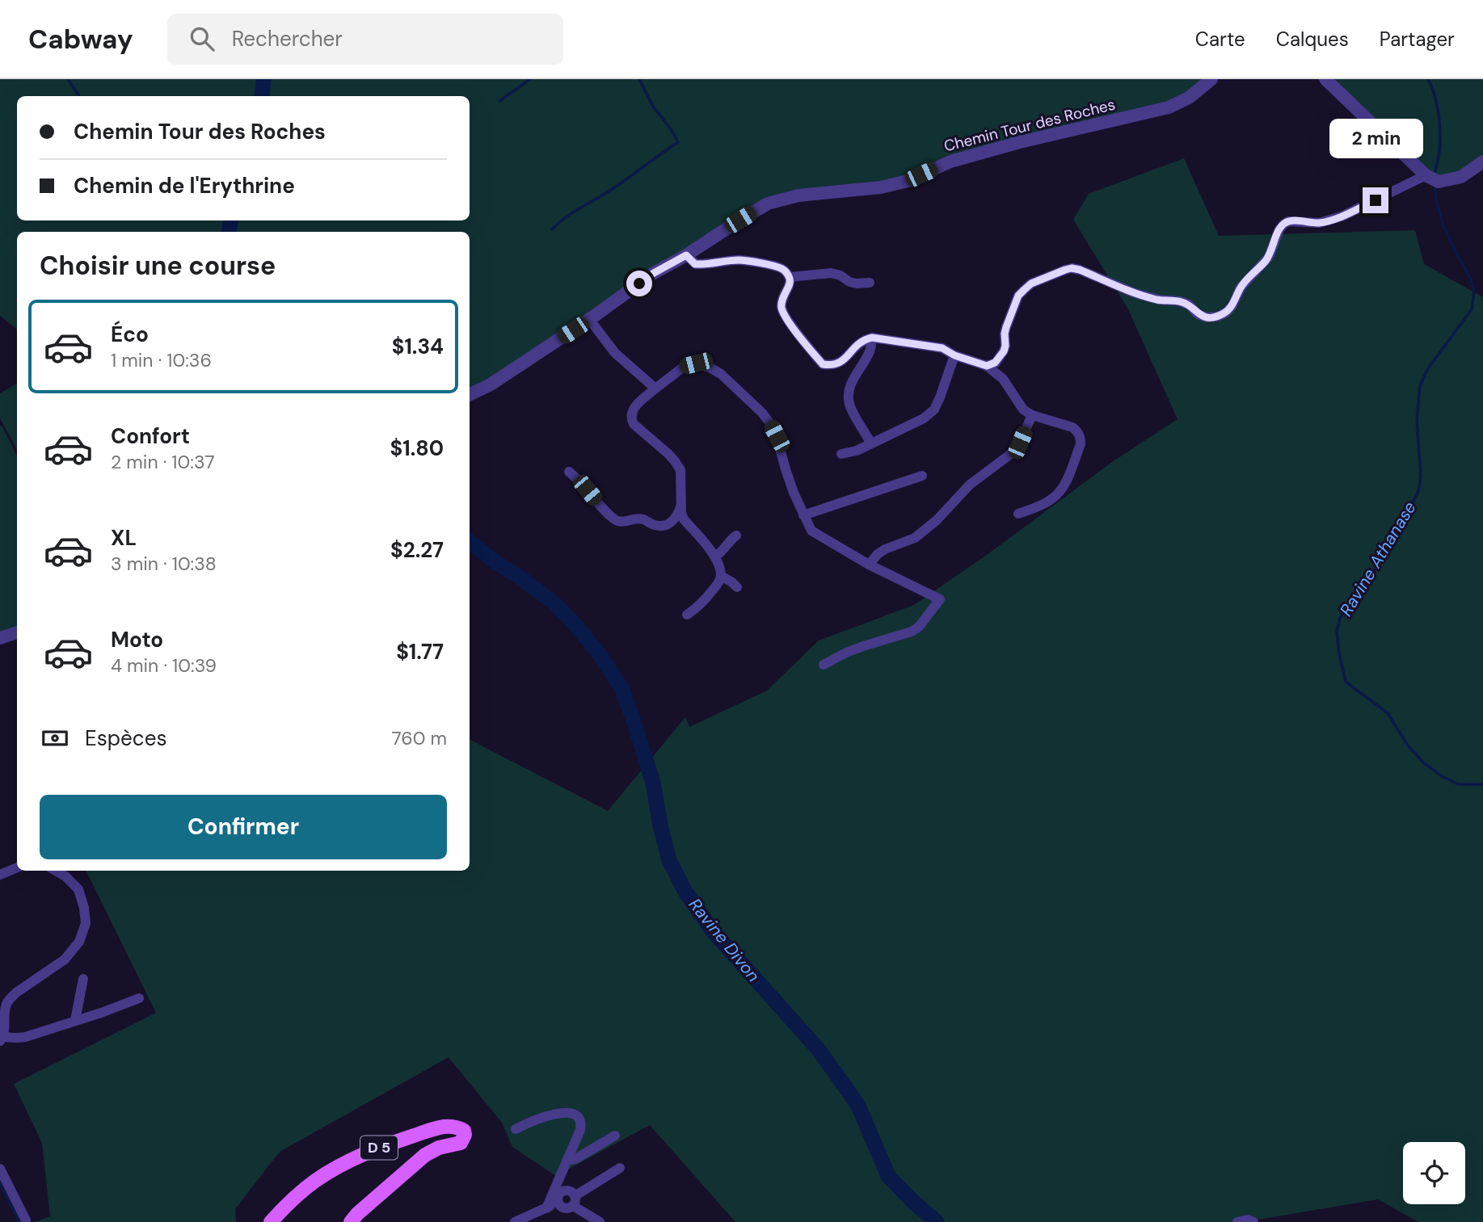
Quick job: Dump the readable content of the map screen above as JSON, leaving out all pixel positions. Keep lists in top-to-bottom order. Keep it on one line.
{"streets":{"main road":["D 5"],"street":["Chemin Tour des Roches"]},"water":["Ravine Athanase","Ravine Divon"],"page":{"header":"Cabway","search":"Rechercher","nav":["Carte","Calques","Partager"],"banner":["Chemin Tour des Roches","Chemin de l'Erythrine"],"bubble":"2 min","heading":"Choisir une course","list":[{"name":"Éco","note":"1 min · 10:36","value":"$1.34"},{"name":"Confort","note":"2 min · 10:37","value":"$1.80"},{"name":"XL","note":"3 min · 10:38","value":"$2.27"},{"name":"Moto","note":"4 min · 10:39","value":"$1.77"}],"pay":["Espèces","760 m"],"buttons":"Confirmer"}}
